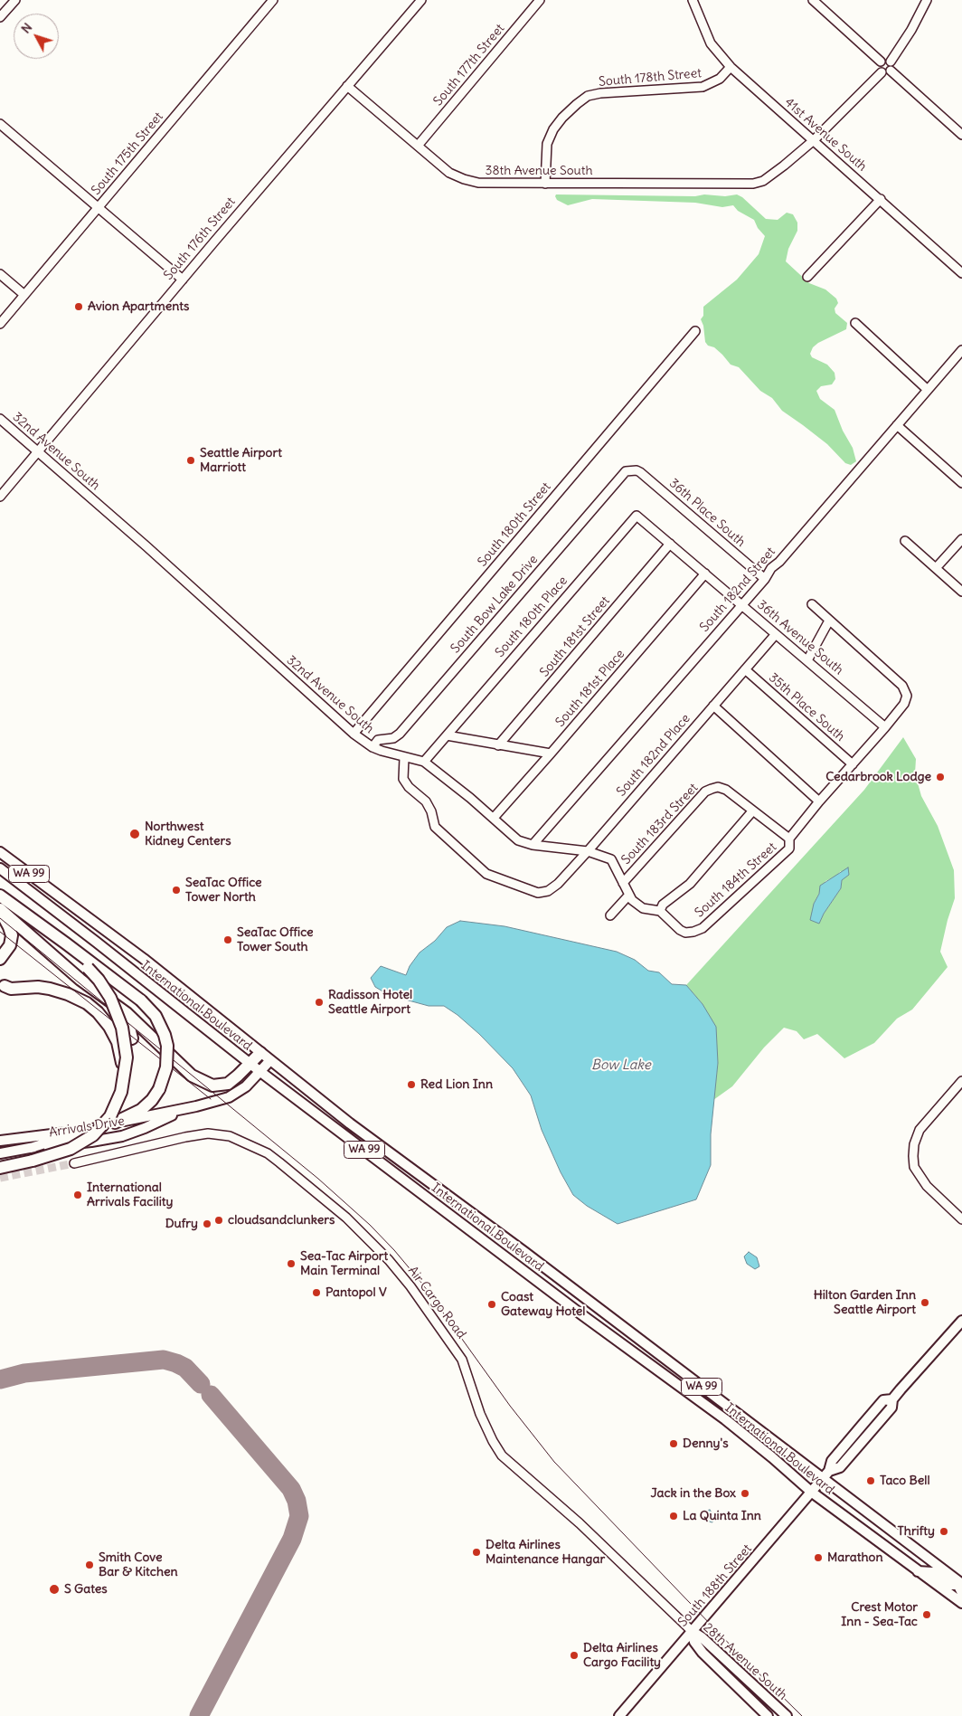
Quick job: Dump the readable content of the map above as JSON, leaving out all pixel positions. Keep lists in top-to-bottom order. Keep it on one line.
{"streets":{"main road":["WA 99","International Boulevard","Arrivals Drive","South 188th Street","28th Avenue South"],"street":["South 177th Street","South 178th Street","41st Avenue South","South 175th Street","38th Avenue South","South 176th Street","32nd Avenue South","36th Place South","South 180th Street","South 182nd Street","South Bow Lake Drive","South 180th Place","South 181st Street","36th Avenue South","South 181st Place","35th Place South","South 182nd Place","South 183rd Street","South 184th Street","Air Cargo Road"]},"crossings":[["South 177th Street","38th Avenue South"],["South 178th Street","41st Avenue South"],["South 178th Street","38th Avenue South"],["41st Avenue South","38th Avenue South"],["38th Avenue South","South 176th Street"],["South 176th Street","32nd Avenue South"],["32nd Avenue South","South 180th Street"],["32nd Avenue South","South 182nd Street"],["32nd Avenue South","South Bow Lake Drive"],["32nd Avenue South","South 180th Place"],["32nd Avenue South","South 181st Place"],["32nd Avenue South","South 182nd Place"],["32nd Avenue South","South 183rd Street"],["32nd Avenue South","South 184th Street"],["36th Place South","South 182nd Street"],["36th Place South","South Bow Lake Drive"],["South 182nd Street","36th Avenue South"],["South 180th Place","36th Avenue South"],["South 181st Street","36th Avenue South"],["36th Avenue South","South 181st Place"],["36th Avenue South","South 182nd Place"],["36th Avenue South","South 184th Street"],["35th Place South","South 182nd Place"],["35th Place South","South 184th Street"],["International Boulevard","Arrivals Drive"],["International Boulevard","South 188th Street"],["Air Cargo Road","South 188th Street"],["Air Cargo Road","28th Avenue South"],["South 188th Street","28th Avenue South"]],"water":["Bow Lake"],"places":["Avion Apartments","Seattle Airport Marriott","Cedarbrook Lodge","Northwest Kidney Centers","SeaTac Office Tower North","SeaTac Office Tower South","Radisson Hotel Seattle Airport","Red Lion Inn","International Arrivals Facility","cloudsandclunkers","Dufry","Sea-Tac Airport Main Terminal","Pantopol V","Hilton Garden Inn Seattle Airport","Coast Gateway Hotel","Denny's","Taco Bell","Jack in the Box","La Quinta Inn","Thrifty","Delta Airlines Maintenance Hangar","Marathon","Smith Cove Bar & Kitchen","S Gates","Crest Motor Inn - Sea-Tac","Delta Airlines Cargo Facility"],"north":"top left"}
